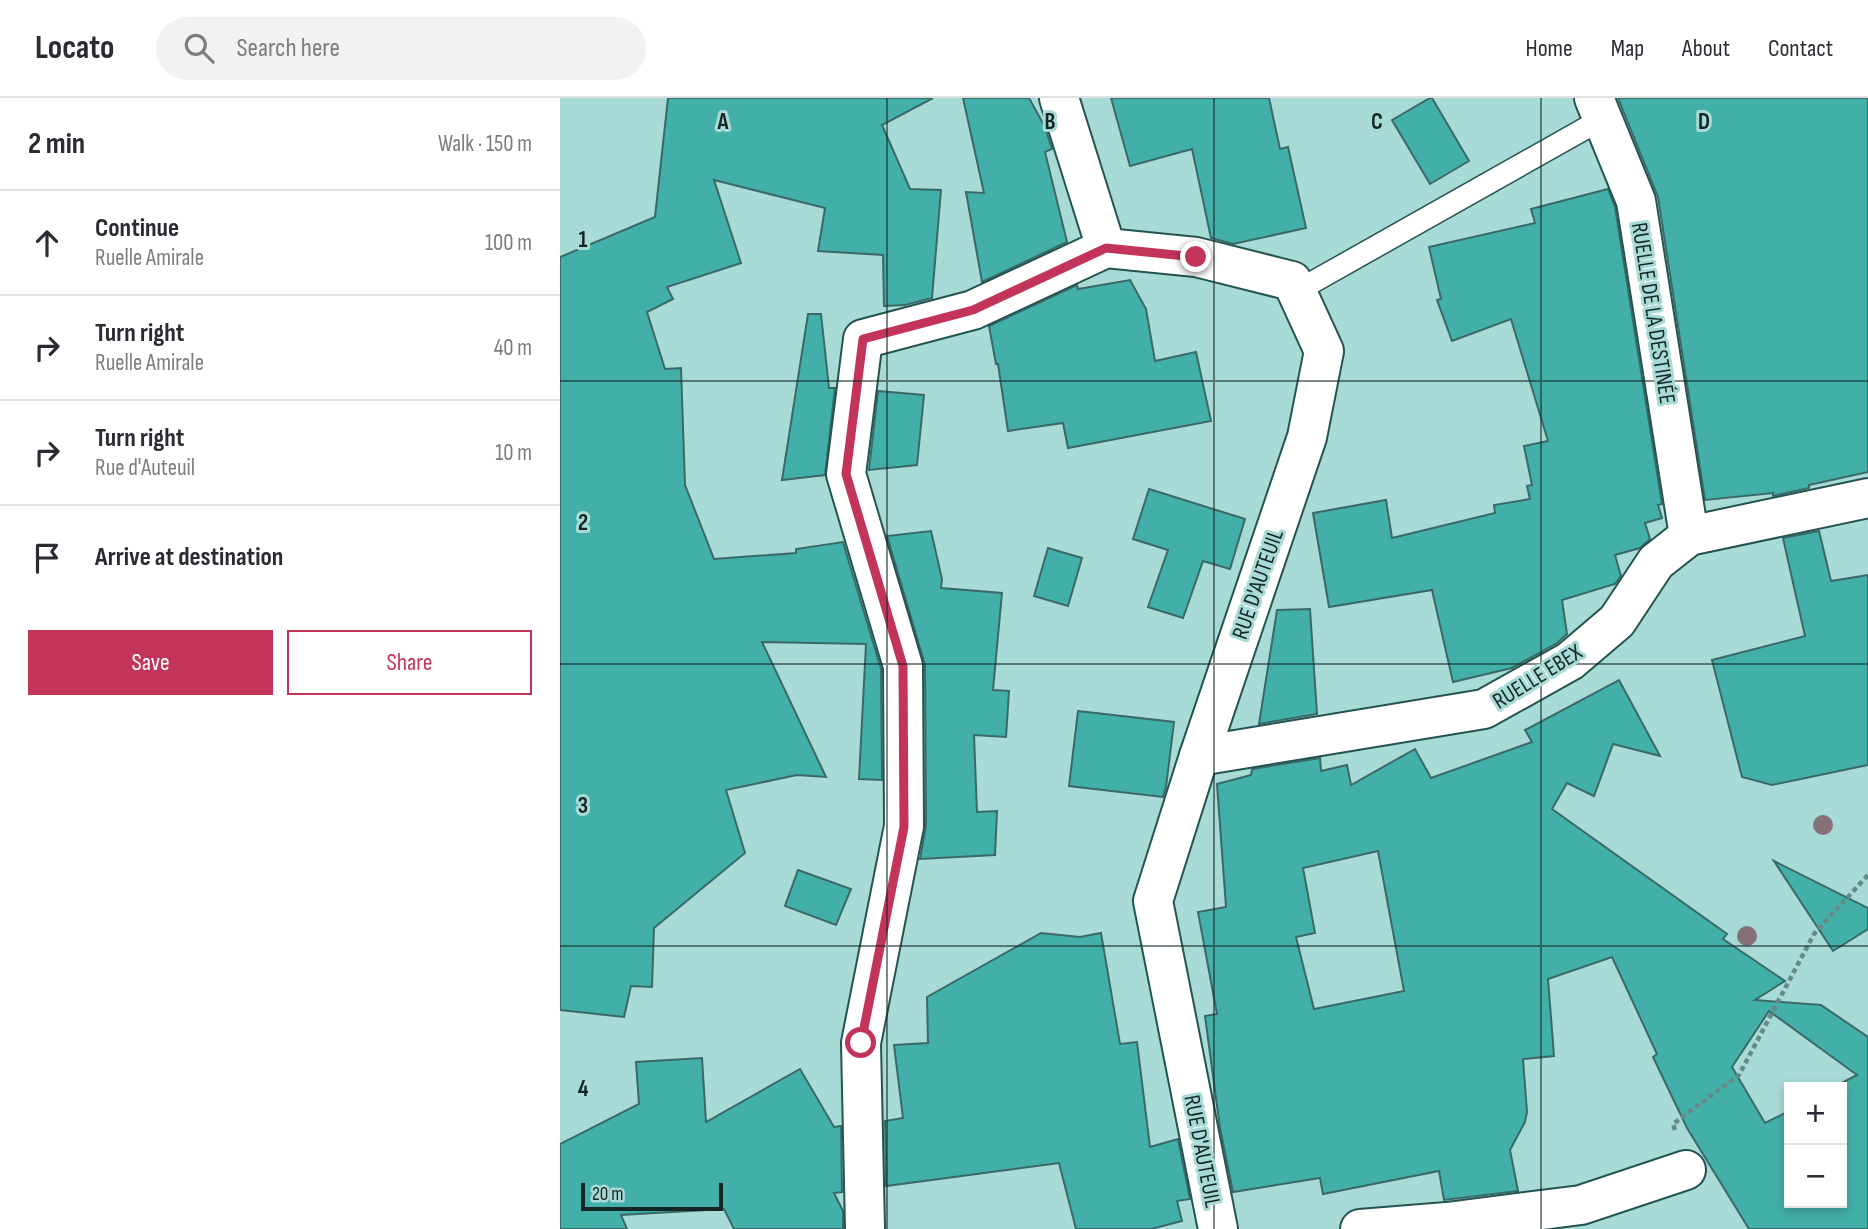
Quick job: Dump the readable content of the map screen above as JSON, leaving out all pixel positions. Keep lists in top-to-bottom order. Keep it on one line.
{"streets":{"street":["RUELLE DE LA DESTINÉE","RUE D'AUTEUIL","RUELLE EBEX"]},"crossings":[["RUELLE DE LA DESTINÉE","RUELLE EBEX"],["RUE D'AUTEUIL","RUELLE EBEX"]],"scale_bar":"20 m","page":{"header":"Locato","search":"Search here","nav":["Home","Map","About","Contact"],"heading":["2 min","Walk · 150 m"],"list":[["Continue","Ruelle Amirale","100 m"],["Turn right","Ruelle Amirale","40 m"],["Turn right","Rue d'Auteuil","10 m"],"Arrive at destination"],"buttons":["Save","Share"],"map_buttons":["+","−"],"scale":"20 m"},"grid":{"columns":["A","B","C","D"],"rows":["1","2","3","4"]}}
